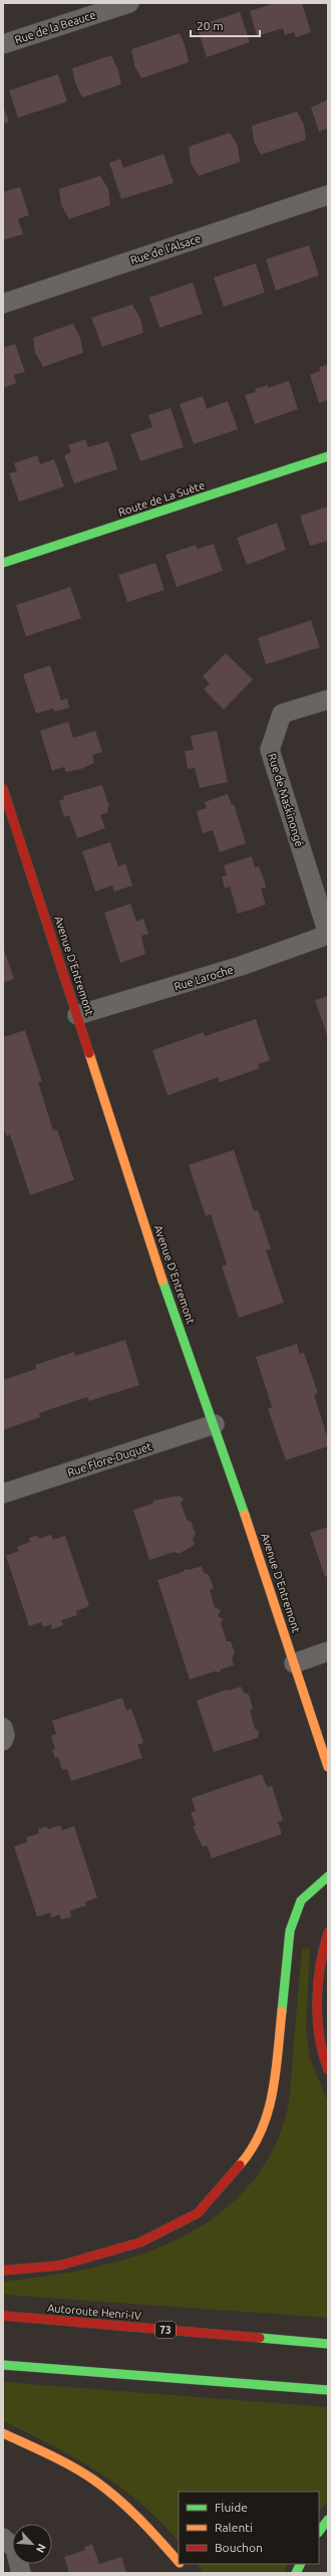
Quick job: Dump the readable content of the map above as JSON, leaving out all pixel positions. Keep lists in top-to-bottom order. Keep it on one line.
{"streets":{"main road":["Route de La Suète","Avenue D'Entremont","Autoroute Henri-IV","73"],"street":["Rue de la Beauce","Rue de l'Alsace","Rue de Maskinongé","Rue Laroche","Rue Flore-Duquet"]},"crossings":[["Rue de Maskinongé","Rue Laroche"],["Avenue D'Entremont","Rue Laroche"],["Avenue D'Entremont","Rue Flore-Duquet"]],"legend":["Fluide","Ralenti","Bouchon"],"scale_bar":"20 m","north":"bottom right"}
